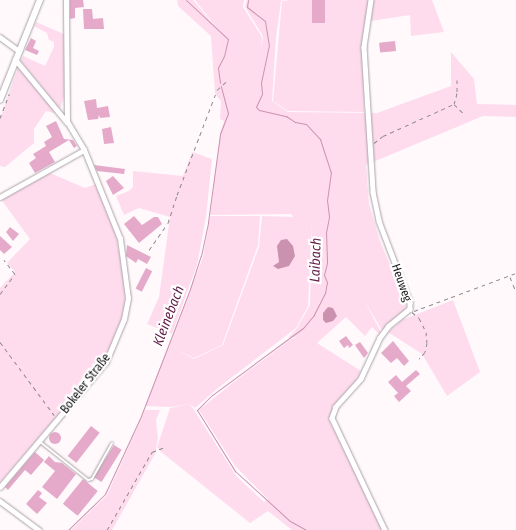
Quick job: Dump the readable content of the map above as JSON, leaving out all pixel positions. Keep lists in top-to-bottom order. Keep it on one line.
{"streets":{"street":["Heuweg","Bokeler Straße"]},"water":["Laibach","Kleinebach"]}
